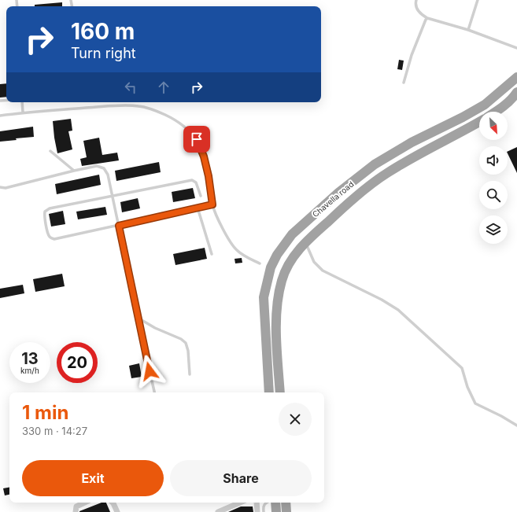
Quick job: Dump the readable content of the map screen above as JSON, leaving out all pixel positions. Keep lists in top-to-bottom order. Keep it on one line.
{"streets":{"highway":["Chavella road"]},"north":"bottom right","page":{"turn":["160 m","Turn right"],"speed":"13 km/h","limit":"20","heading":["1 min","330 m · 14:27"],"buttons":["Exit","Share"]}}
